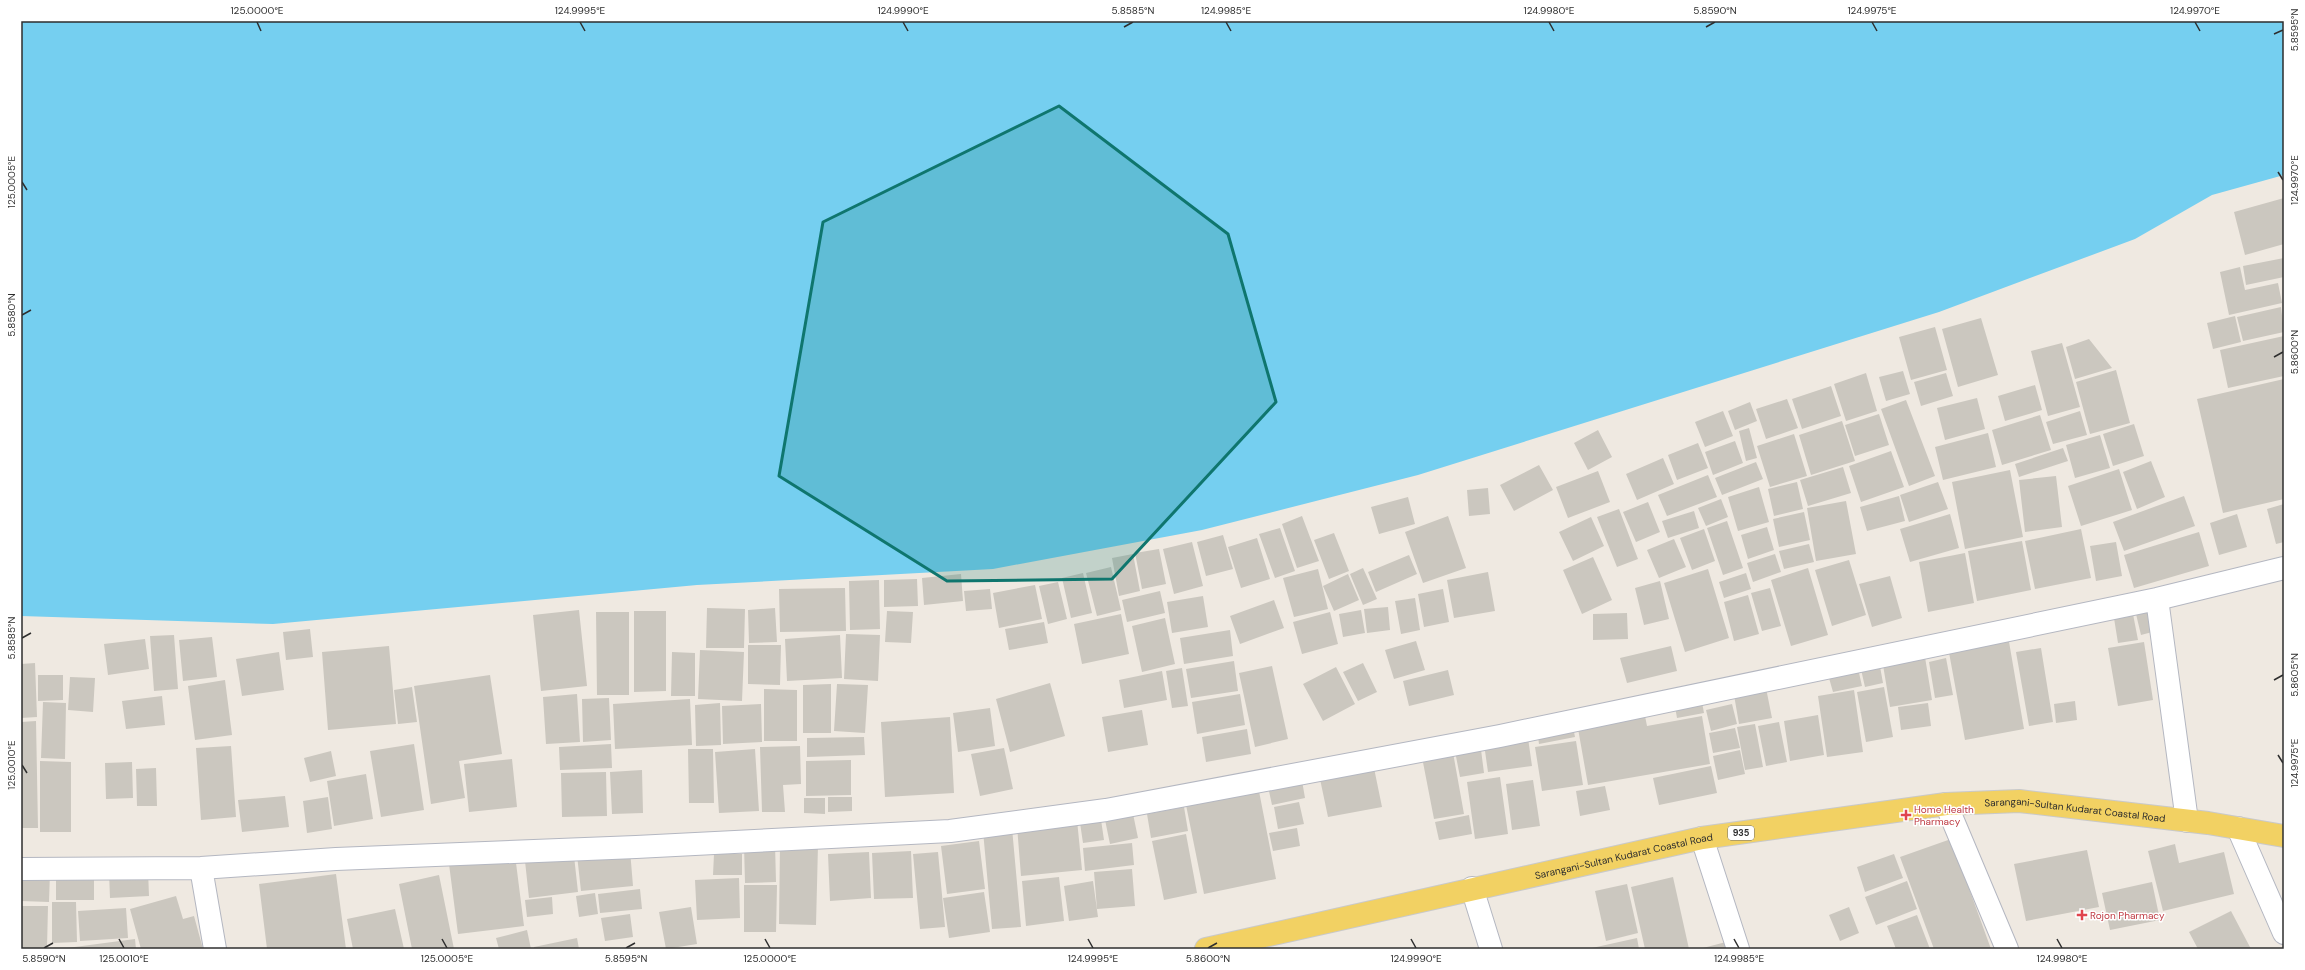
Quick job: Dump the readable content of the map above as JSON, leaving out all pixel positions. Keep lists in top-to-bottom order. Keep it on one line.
{"streets":{"main road":["Sarangani-Sultan Kudarat Coastal Road","935"]},"places":{"health":["Home Health Pharmacy","Rojon Pharmacy"]},"coordinates":["125.0000°E","124.9995°E","124.9990°E","5.8585°N","124.9985°E","124.9980°E","5.8590°N","124.9975°E","124.9970°E","5.8595°N","125.0005°E","5.8580°N","5.8600°N","5.8605°N","125.0010°E"]}
